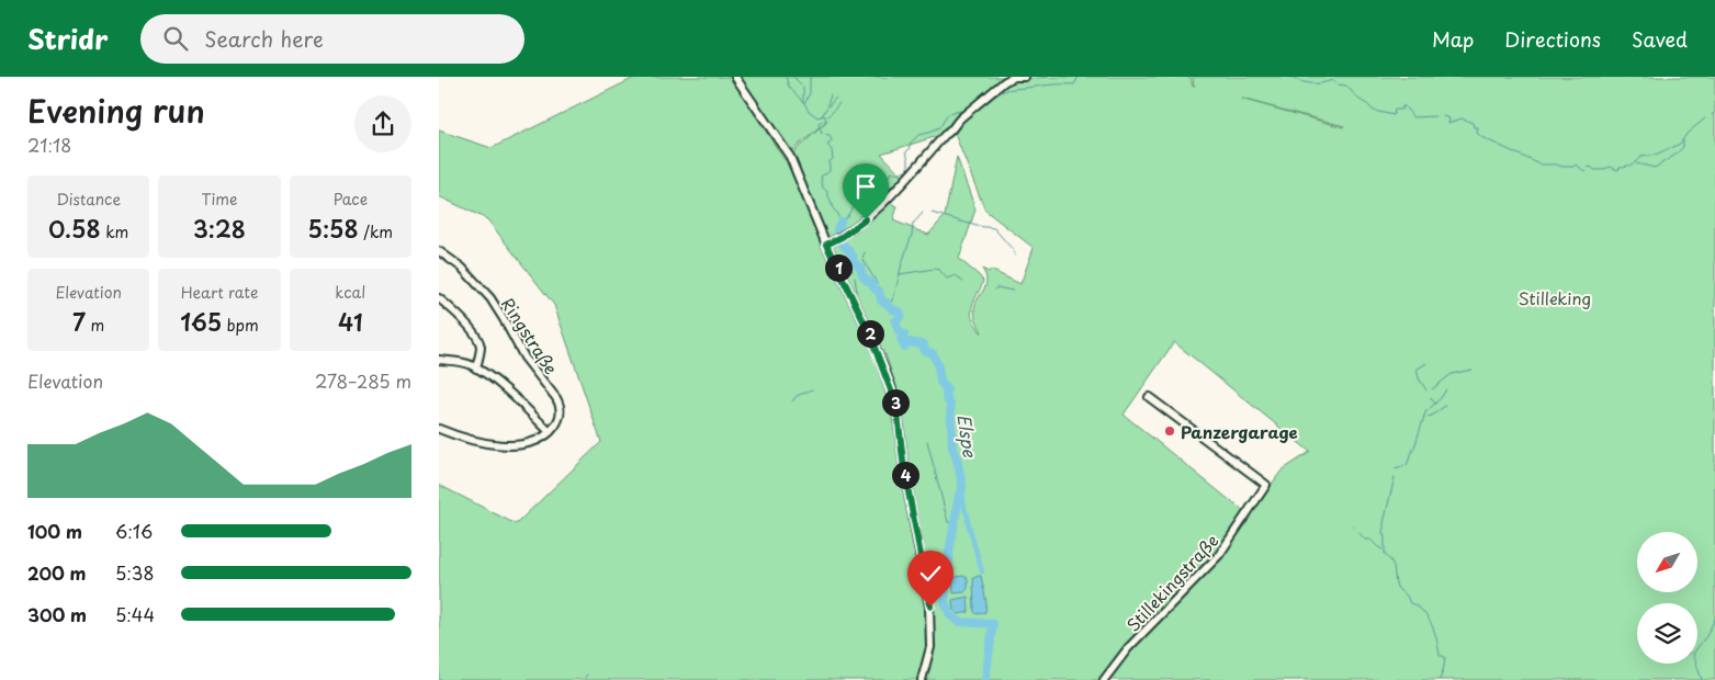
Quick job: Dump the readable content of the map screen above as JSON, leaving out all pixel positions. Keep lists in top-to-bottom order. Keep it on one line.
{"streets":{"street":["Ringstraße","Stillekingstraße"]},"water":["Elspe"],"parks":["Stilleking"],"places":["Panzergarage"],"north":"bottom left","page":{"header":"Stridr","search":"Search here","nav":["Map","Directions","Saved"],"heading":["Evening run","21:18"],"stats":[["Distance","0.58 km"],["Time","3:28"],["Pace","5:58 /km"],["Elevation","7 m"],["Heart rate","165 bpm"],["kcal","41"]],"pins":["1","2","3","4"],"chart":["Elevation","278–285 m"],"list":[{"name":"100 m","note":"6:16"},{"name":"200 m","note":"5:38"},{"name":"300 m","note":"5:44"}]}}
